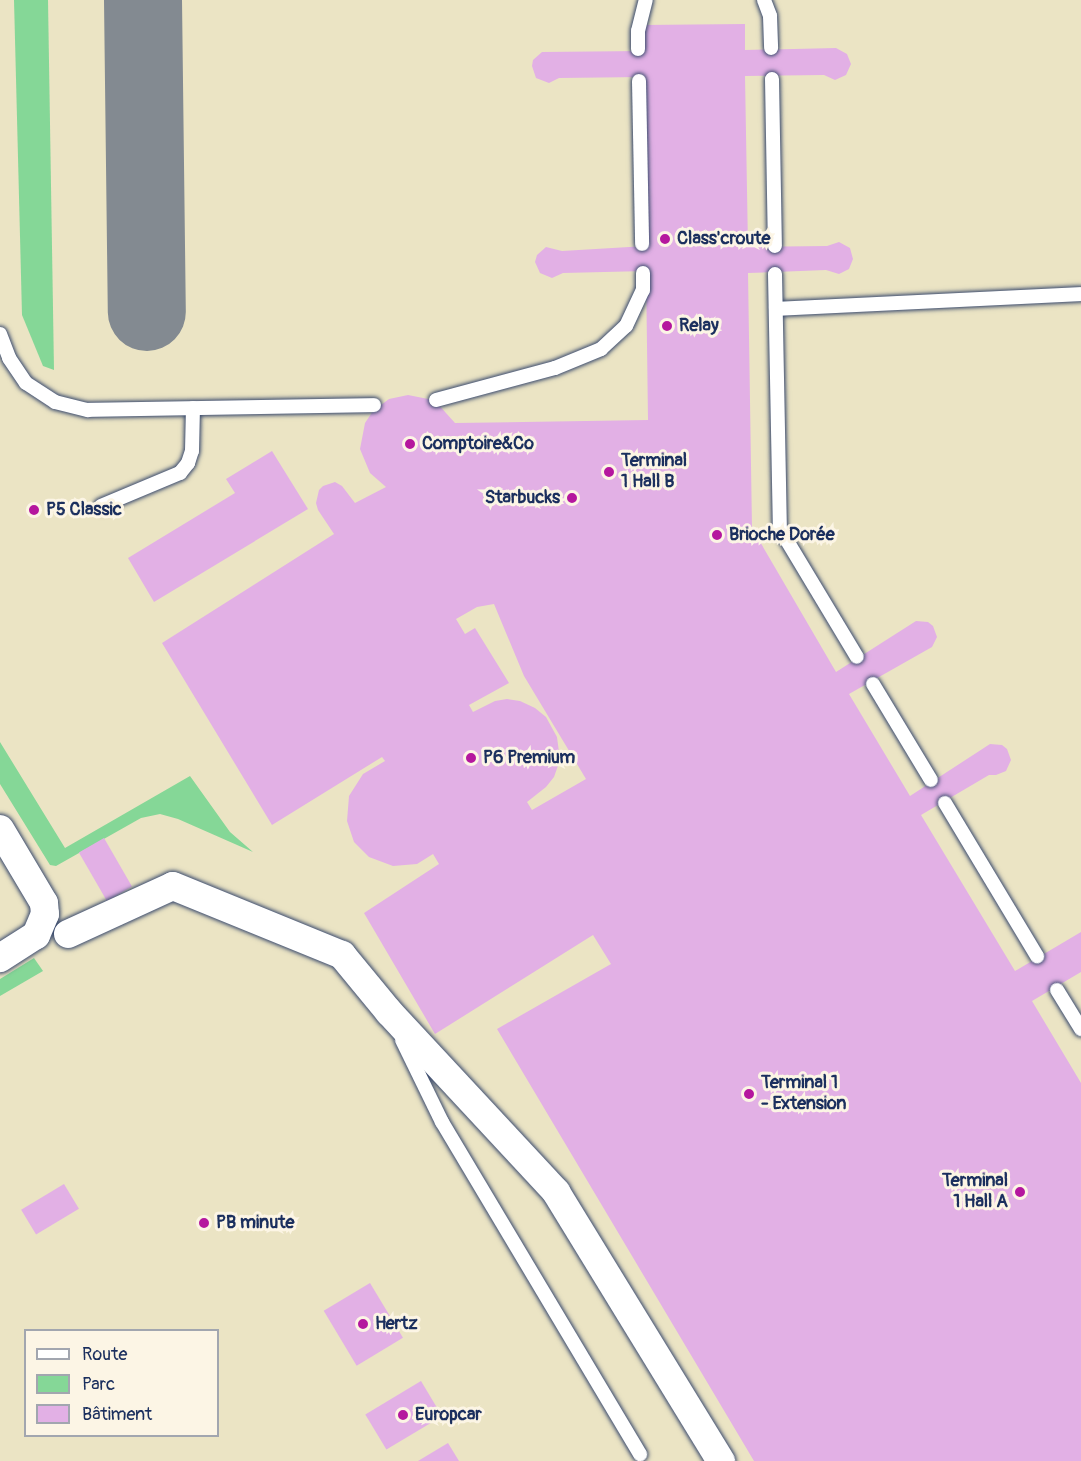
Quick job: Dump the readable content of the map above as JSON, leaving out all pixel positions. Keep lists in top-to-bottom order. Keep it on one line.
{"places":["Class'croute","Relay","Comptoire&Co","Terminal 1 Hall B","Starbucks","P5 Classic","Brioche Dorée","P6 Premium","Terminal 1 - Extension","Terminal 1 Hall A","PB minute","Hertz","Europcar"],"legend":["Route","Parc","Bâtiment"]}
